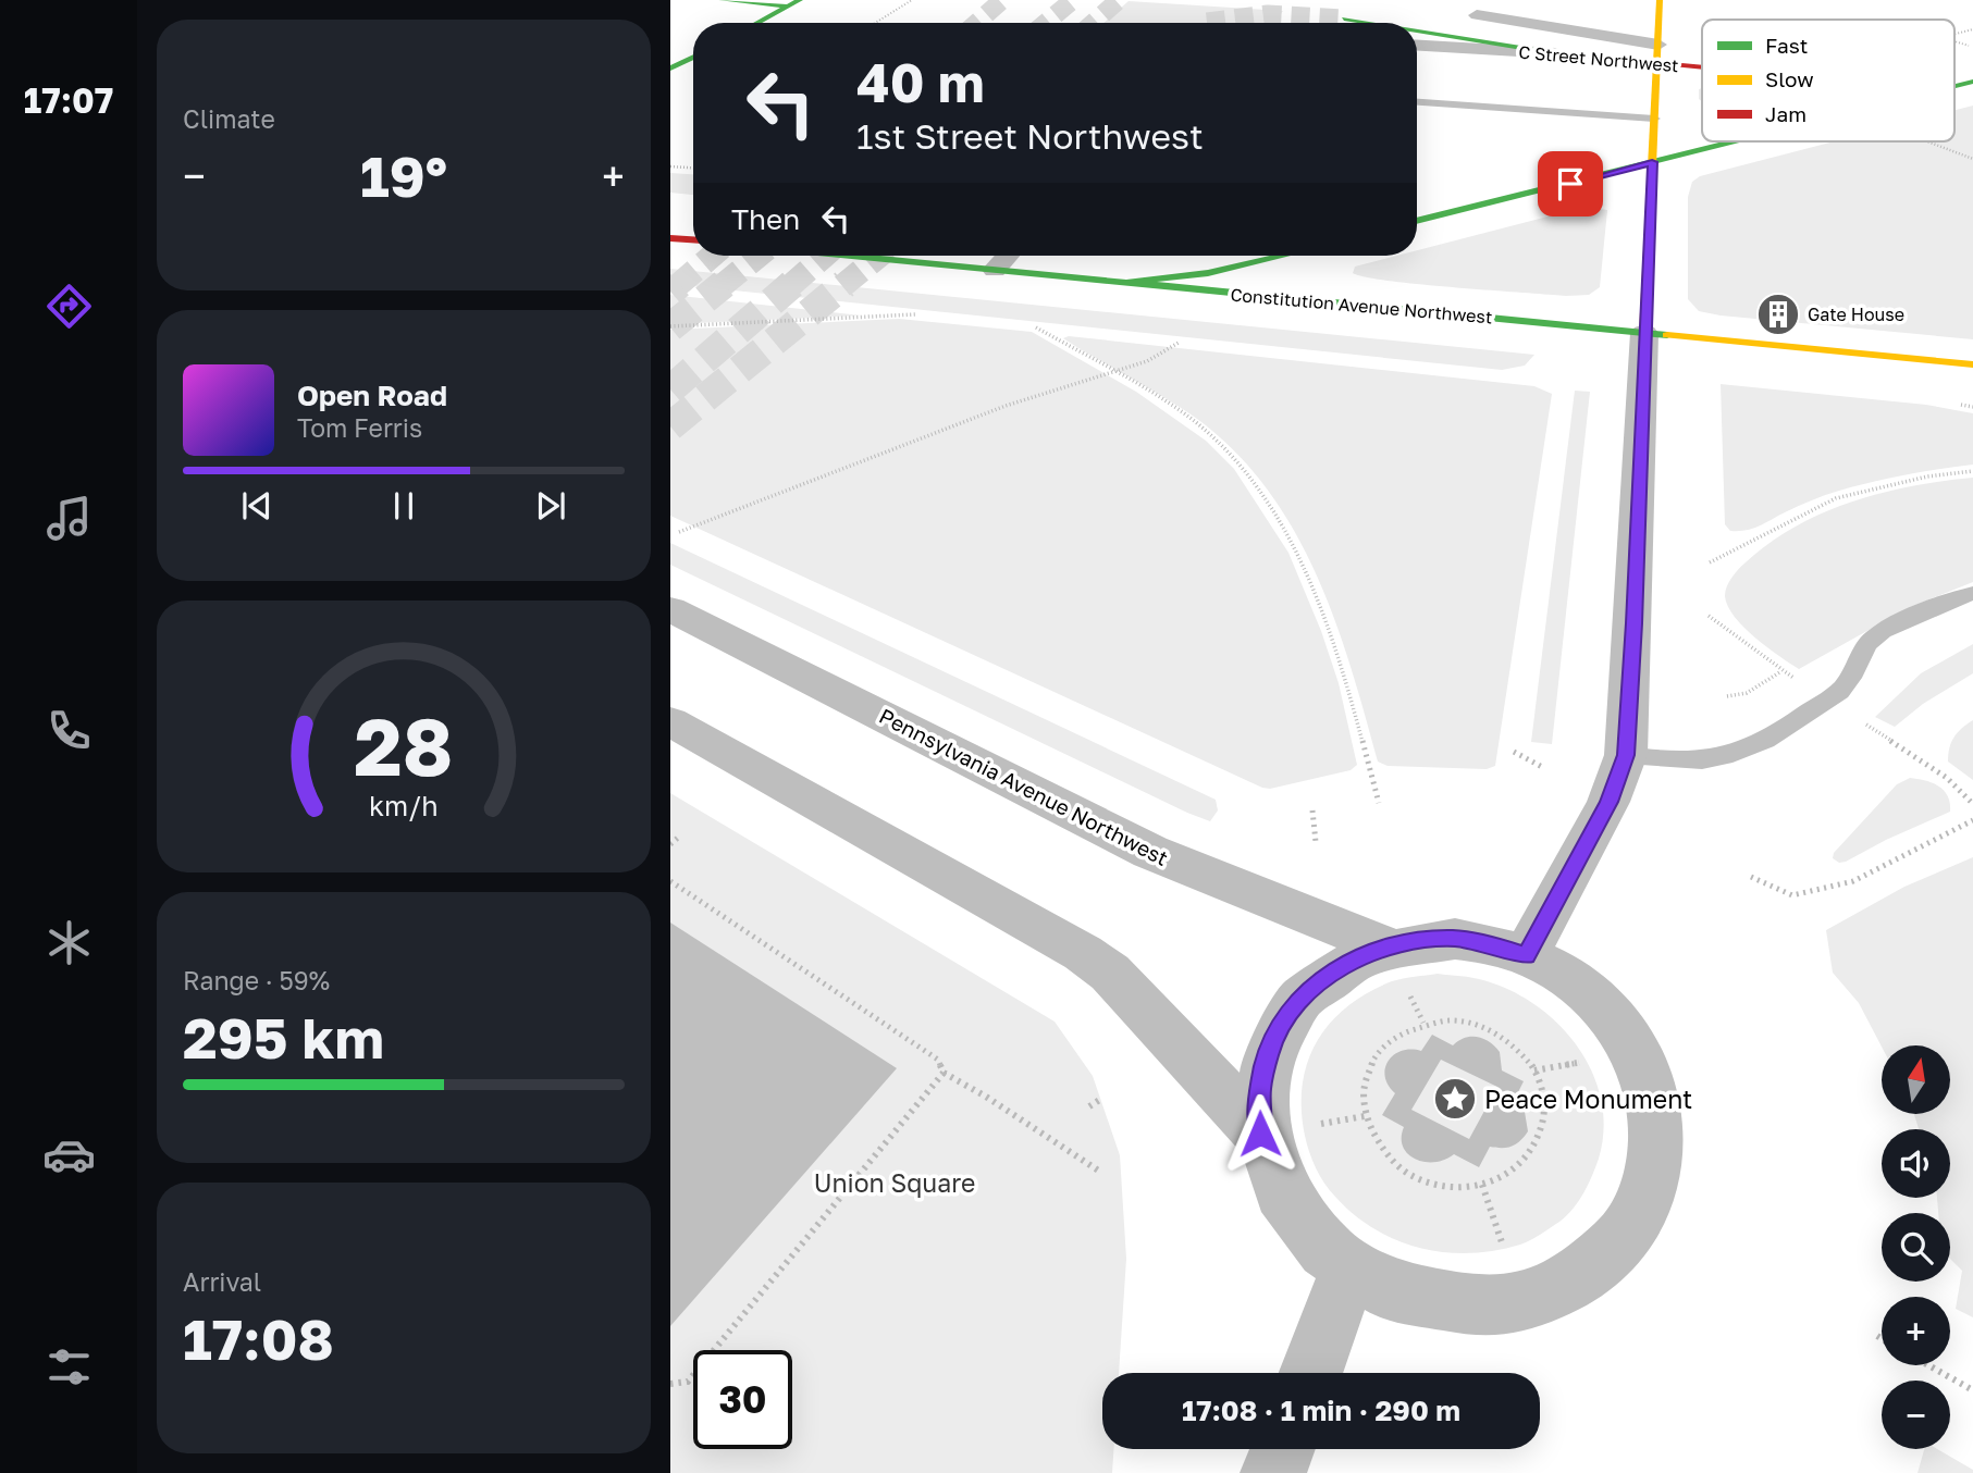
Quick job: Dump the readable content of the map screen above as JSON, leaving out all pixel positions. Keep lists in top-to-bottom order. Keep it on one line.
{"streets":{"main road":["C Street Northwest","Constitution Avenue Northwest"],"street":["Pennsylvania Avenue Northwest"]},"parks":["Union Square"],"places":{"building":["Gate House"],"place":["Peace Monument"]},"legend":["Fast","Slow","Jam"],"north":"top","page":{"tabs":"17:07","tile":["Climate",["Range · 59%","295 km"],["Arrival","17:08"]],"turn":["40 m","1st Street Northwest"],"heat":["−","19°","+"],"then":"Then","song":["Open Road","Tom Ferris"],"map_buttons":["+","−"],"limit":"30","trip":"17:08 · 1 min · 290 m","gauge":["28","km/h"]}}
